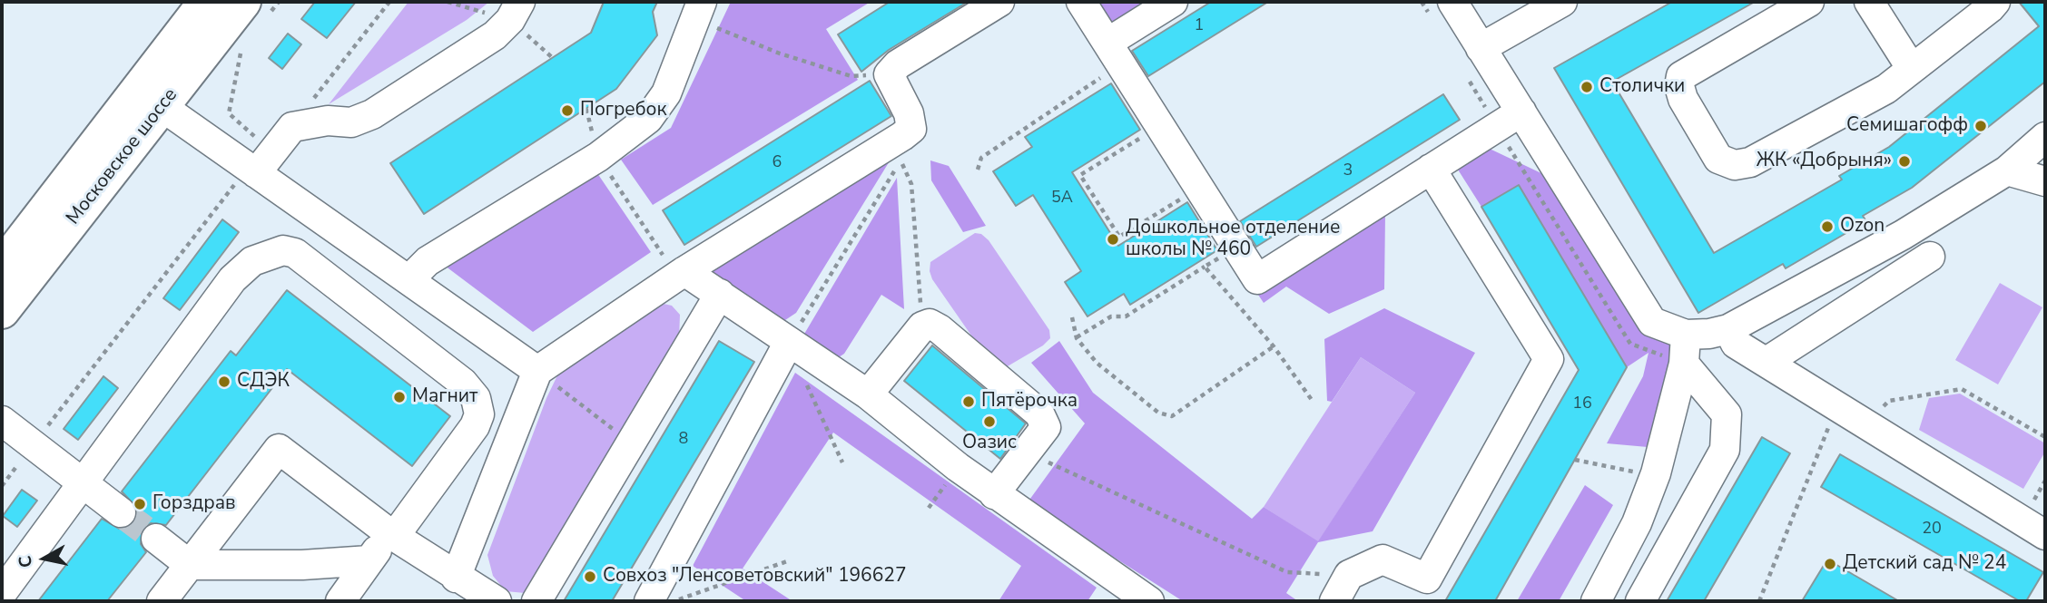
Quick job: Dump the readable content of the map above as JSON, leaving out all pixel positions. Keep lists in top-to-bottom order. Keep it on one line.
{"streets":{"highway":["Московское шоссе"]},"places":["Столички","Погребок","Семишагофф","ЖК «Добрыня»","Ozon","Дошкольное отделение школы № 460","СДЭК","Магнит","Пятёрочка","Оазис","Горздрав","Детский сад № 24","Совхоз \"Ленсоветовский\" 196627"],"house_numbers":["1","6","3","5А","16","8","20"],"north":"left"}
